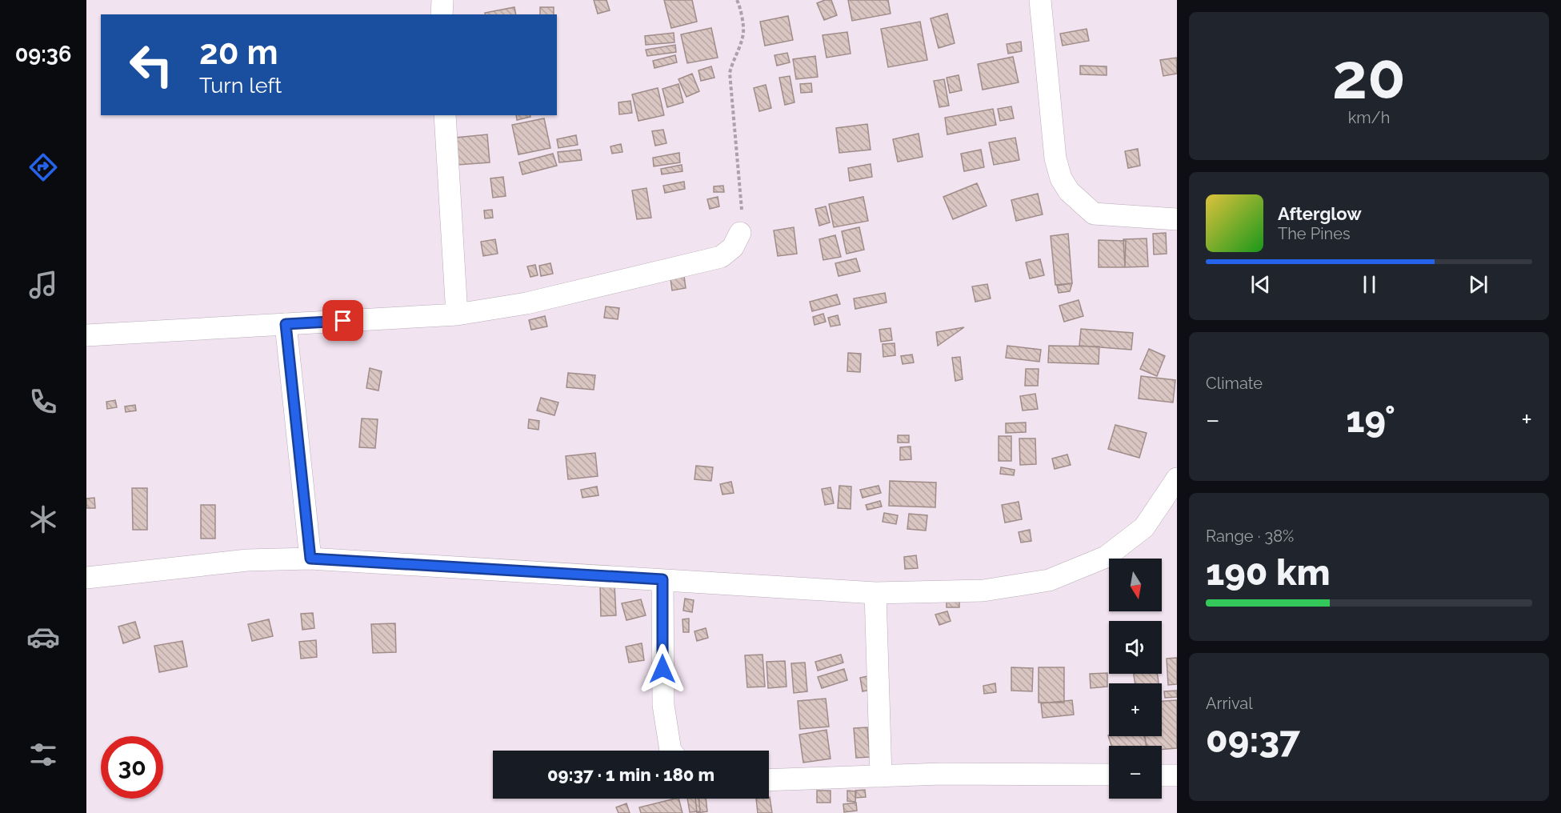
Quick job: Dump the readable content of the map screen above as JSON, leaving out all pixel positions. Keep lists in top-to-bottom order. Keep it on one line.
{"north":"bottom","page":{"tabs":"09:36","tile":[["20","km/h"],"Climate",["Range · 38%","190 km"],["Arrival","09:37"]],"turn":["20 m","Turn left"],"song":["Afterglow","The Pines"],"heat":["−","19°","+"],"map_buttons":["+","−"],"limit":"30","trip":"09:37 · 1 min · 180 m"}}
